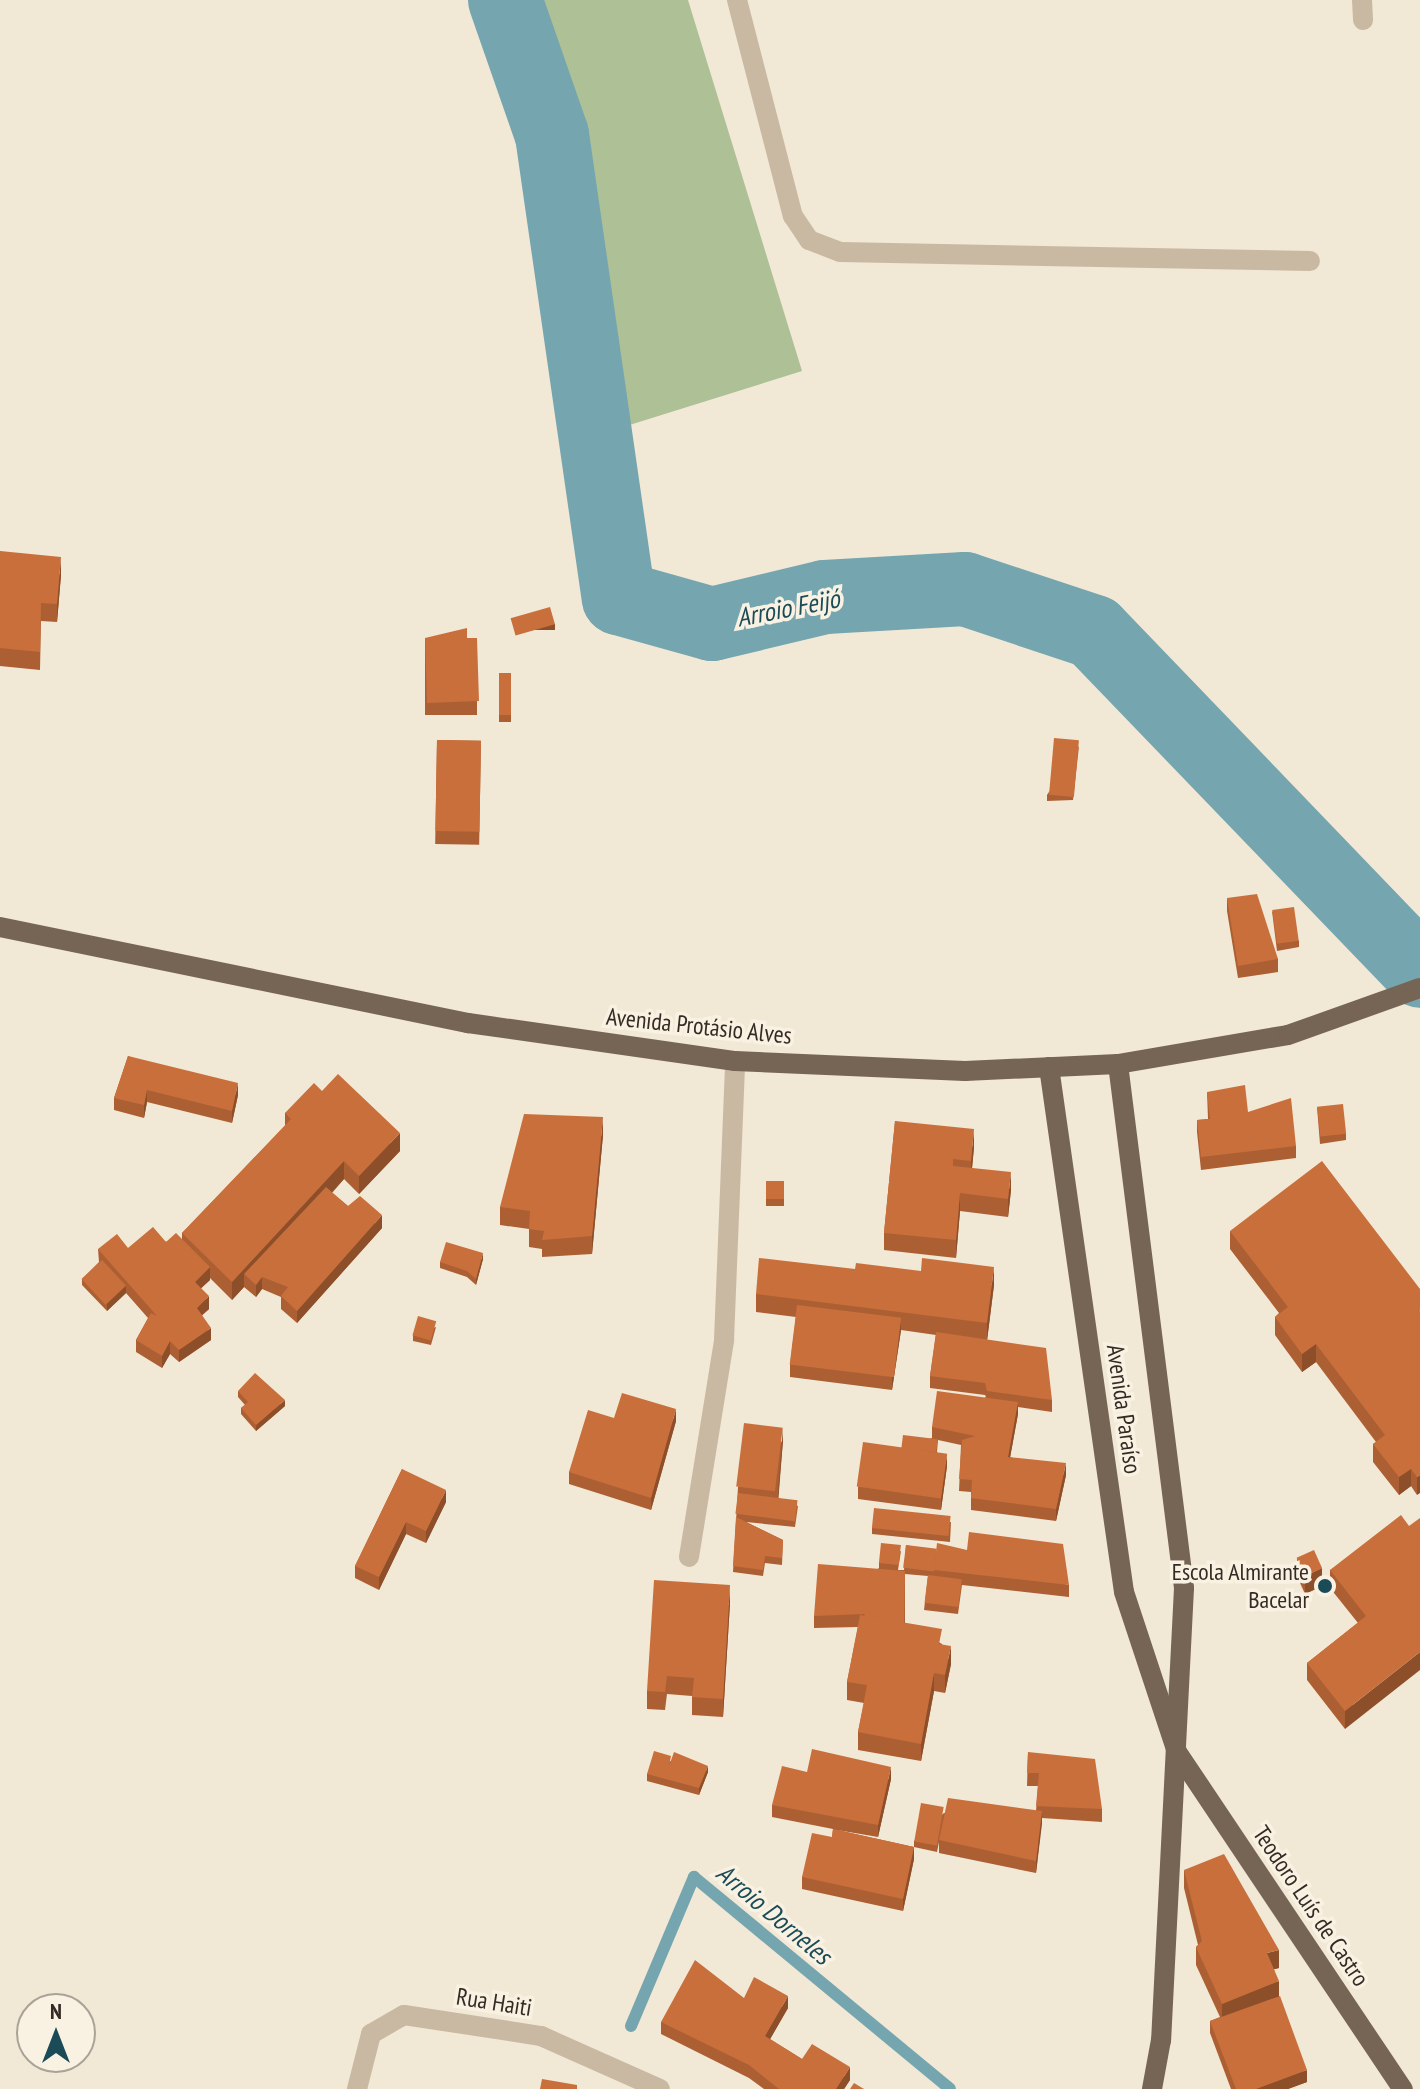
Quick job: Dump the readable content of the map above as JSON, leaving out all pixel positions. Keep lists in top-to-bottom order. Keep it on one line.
{"streets":{"main road":["Avenida Protásio Alves","Avenida Paraíso","Teodoro Luís de Castro"],"street":["Rua Haiti"]},"crossings":[["Avenida Protásio Alves","Avenida Paraíso"],["Avenida Paraíso","Teodoro Luís de Castro"]],"water":["Arroio Feijó","Arroio Dorneles"],"places":["Escola Almirante Bacelar"],"north":"top"}
